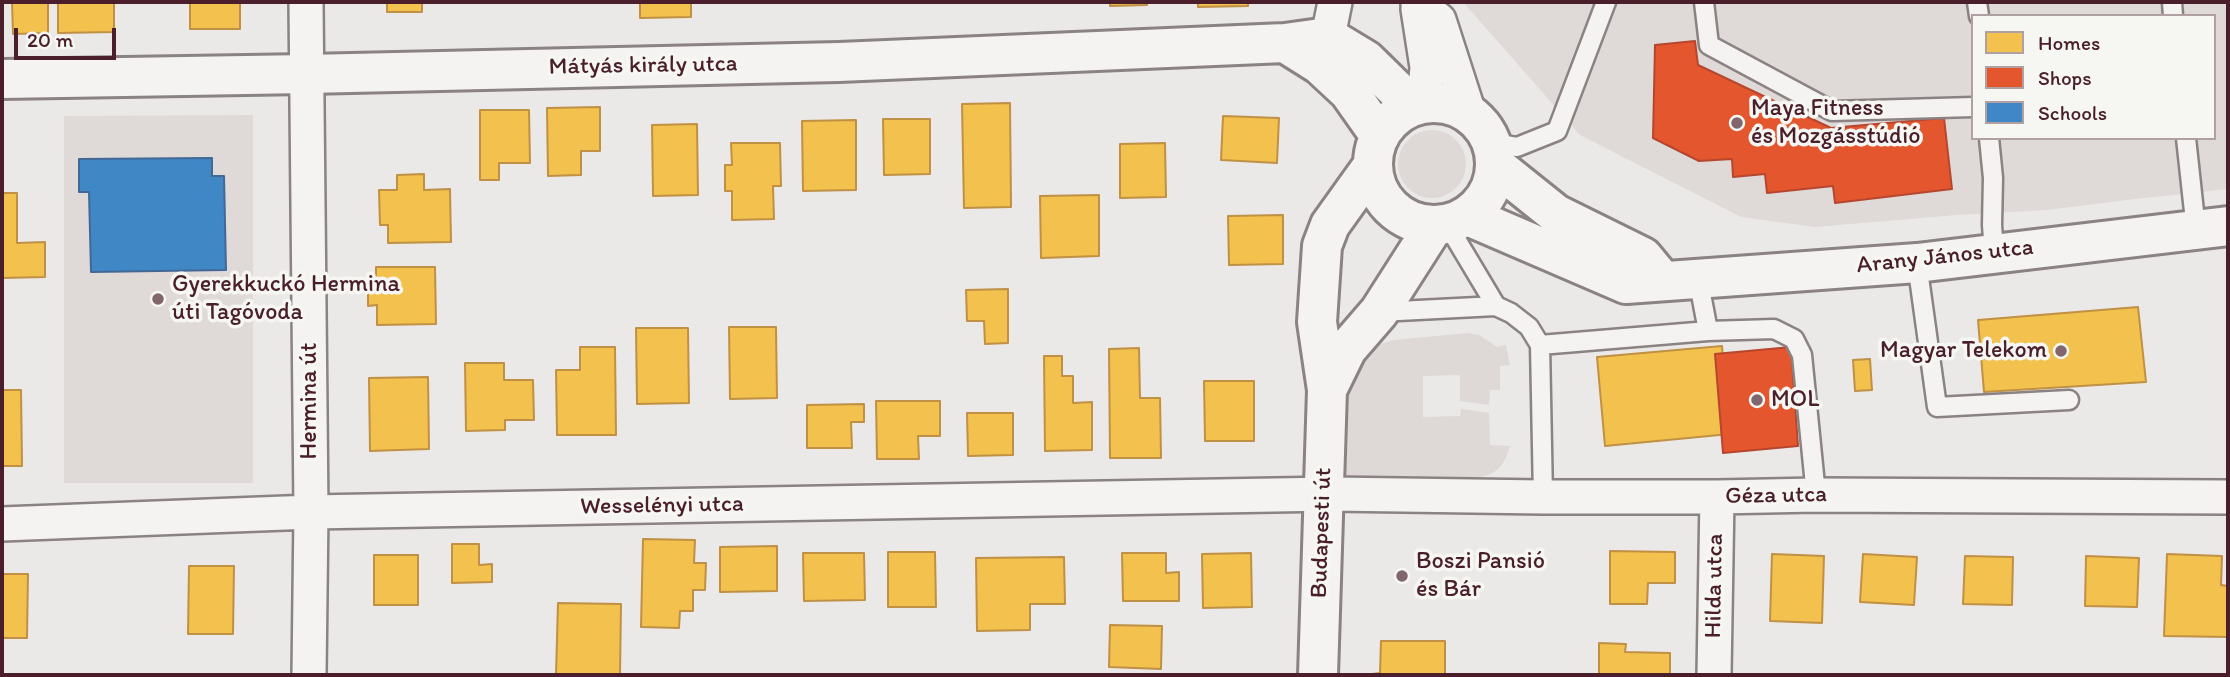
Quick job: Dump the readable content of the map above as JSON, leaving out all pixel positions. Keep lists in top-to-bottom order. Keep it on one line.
{"streets":{"street":["Mátyás király utca","Arany János utca","Hermina út","Géza utca","Wesselényi utca","Budapesti út","Hilda utca"]},"crossings":[["Mátyás király utca","Arany János utca"],["Mátyás király utca","Hermina út"],["Mátyás király utca","Budapesti út"],["Arany János utca","Budapesti út"],["Hermina út","Wesselényi utca"],["Géza utca","Wesselényi utca"],["Géza utca","Budapesti út"],["Géza utca","Hilda utca"],["Wesselényi utca","Budapesti út"]],"places":["Maya Fitness és Mozgásstúdió","Gyerekkuckó Hermina úti Tagóvoda","Magyar Telekom","MOL","Boszi Pansió és Bár"],"legend":["Homes","Shops","Schools"],"scale_bar":"20 m"}
